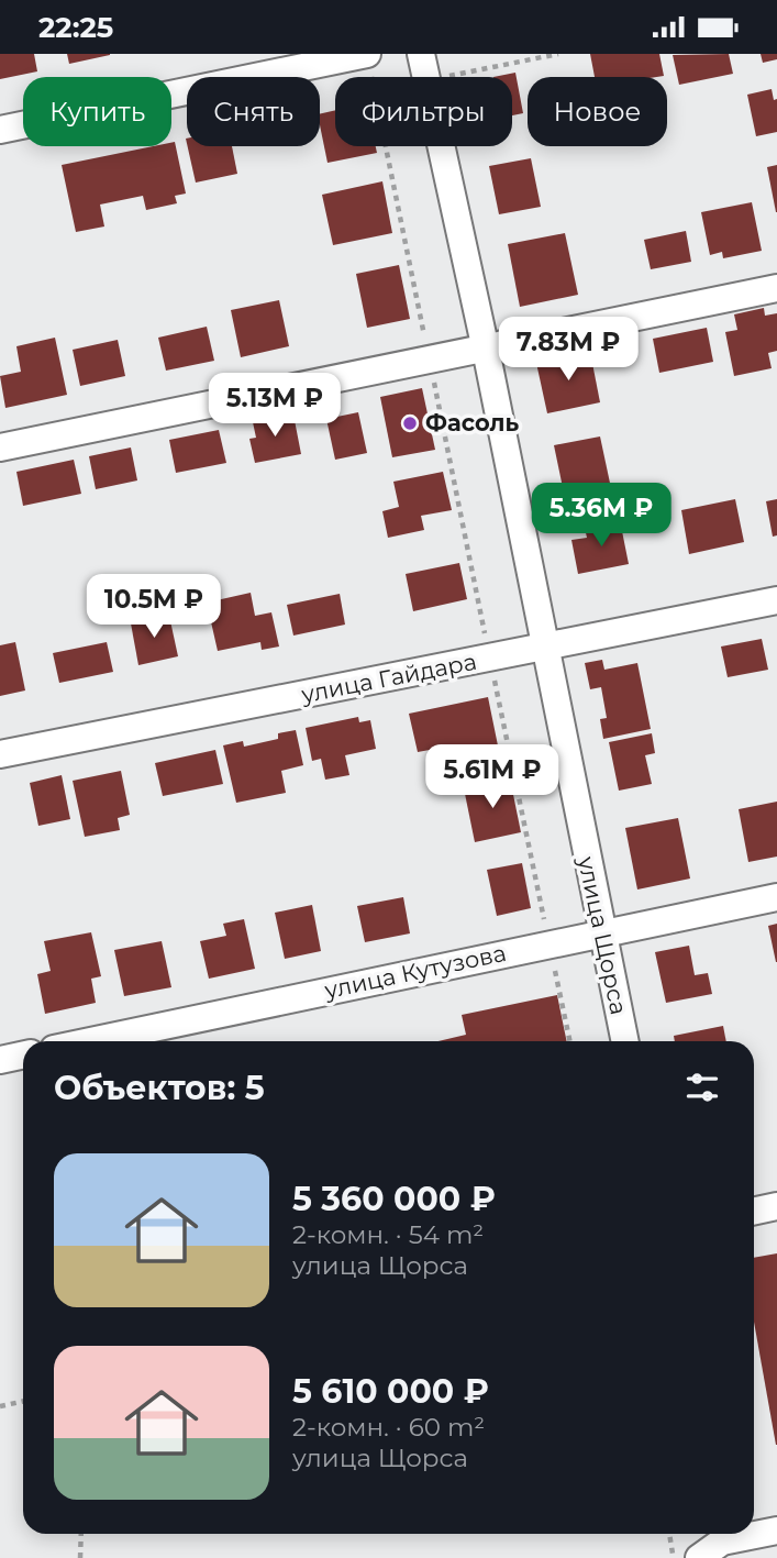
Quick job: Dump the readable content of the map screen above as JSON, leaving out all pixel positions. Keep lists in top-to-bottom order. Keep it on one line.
{"streets":{"street":["улица Гайдара","улица Щорса","улица Кутузова"]},"crossings":[["улица Гайдара","улица Щорса"],["улица Щорса","улица Кутузова"]],"places":["Фасоль"],"page":{"status":"22:25","chip":["Купить","Снять","Фильтры","Новое"],"price":["7.83M ₽","5.13M ₽","5.36M ₽","10.5M ₽","5.61M ₽"],"heading":"Объектов: 5","list":[{"name":"5 360 000 ₽","note":"2-комн. · 54 m² · улица Щорса"},{"name":"5 610 000 ₽","note":"2-комн. · 60 m² · улица Щорса"}]}}
